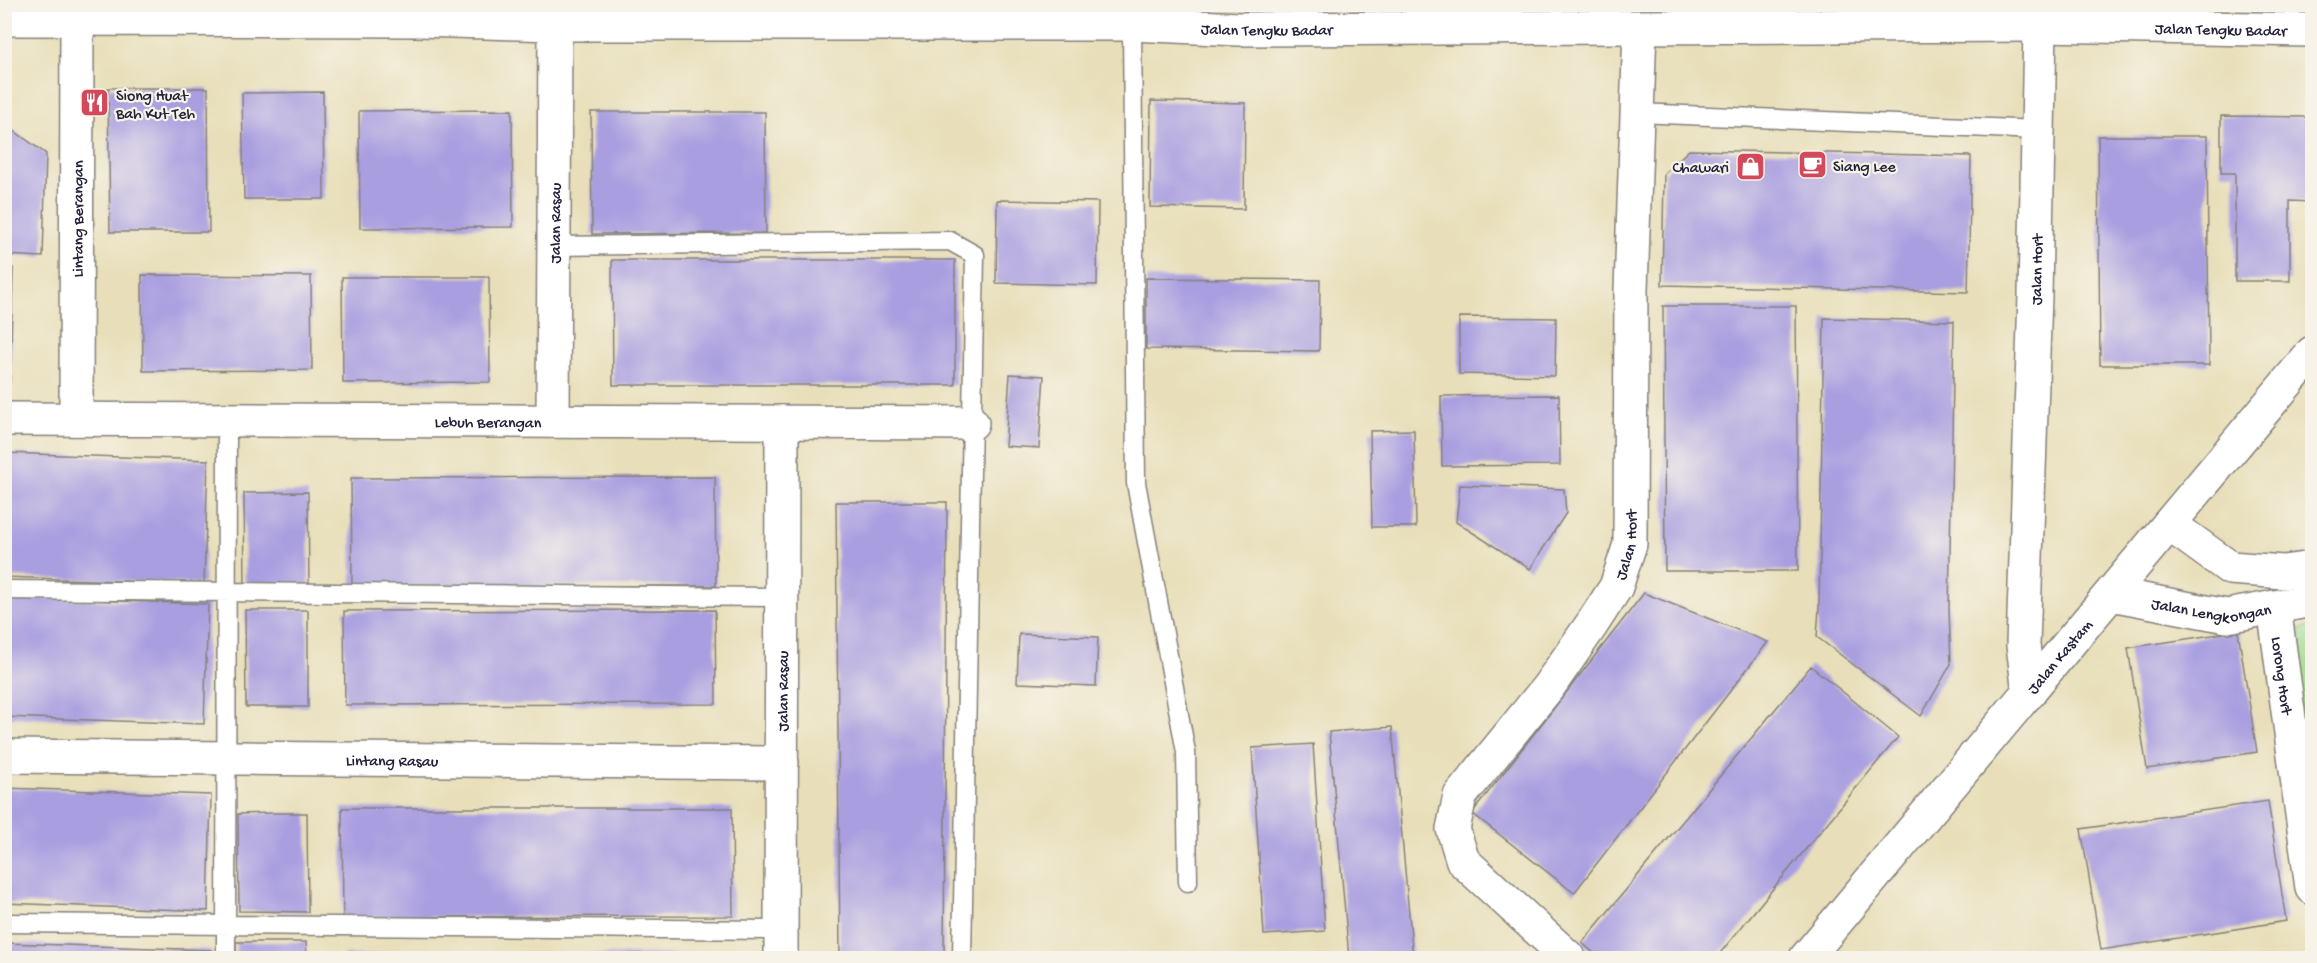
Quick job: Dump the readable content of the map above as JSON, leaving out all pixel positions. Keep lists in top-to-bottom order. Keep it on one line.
{"streets":{"street":["Jalan Tengku Badar","Lintang Berangan","Jalan Rasau","Jalan Hort","Lebuh Berangan","Jalan Lengkongan","Jalan Kastam","Lorong Hort","Lintang Rasau"]},"crossings":[["Jalan Tengku Badar","Lintang Berangan"],["Jalan Tengku Badar","Jalan Rasau"],["Jalan Tengku Badar","Jalan Hort"],["Lintang Berangan","Lebuh Berangan"],["Jalan Rasau","Lebuh Berangan"],["Jalan Rasau","Lintang Rasau"],["Jalan Hort","Jalan Kastam"],["Jalan Lengkongan","Jalan Kastam"],["Jalan Lengkongan","Lorong Hort"]],"places":{"restaurant":["Siong Huat Bah Kut Teh"],"cafe":["Siang Lee"],"shop":["Chawari"]}}
